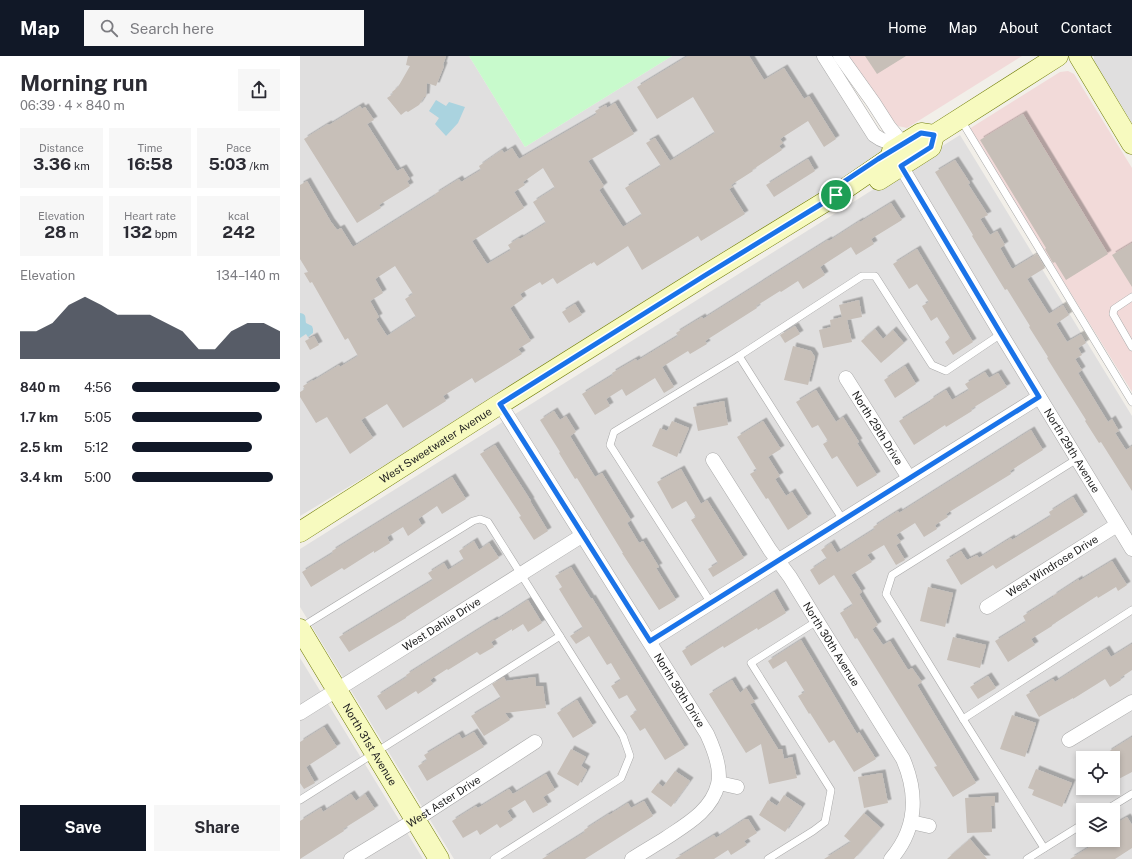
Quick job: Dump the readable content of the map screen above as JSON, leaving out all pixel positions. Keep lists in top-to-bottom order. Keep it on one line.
{"streets":{"street":["North 29th Drive","West Sweetwater Avenue","North 29th Avenue","West Windrose Drive","West Dahlia Drive","North 30th Avenue","North 30th Drive","North 31st Avenue","West Aster Drive"]},"crossings":[["West Sweetwater Avenue","North 29th Avenue"],["West Sweetwater Avenue","North 30th Drive"],["North 29th Avenue","West Windrose Drive"],["West Dahlia Drive","North 30th Drive"],["West Dahlia Drive","North 31st Avenue"],["North 31st Avenue","West Aster Drive"]],"page":{"header":"Map","search":"Search here","nav":["Home","Map","About","Contact"],"heading":["Morning run","06:39 · 4 × 840 m"],"stats":[["Distance","3.36 km"],["Time","16:58"],["Pace","5:03 /km"],["Elevation","28 m"],["Heart rate","132 bpm"],["kcal","242"]],"chart":["Elevation","134–140 m"],"list":[{"name":"840 m","note":"4:56"},{"name":"1.7 km","note":"5:05"},{"name":"2.5 km","note":"5:12"},{"name":"3.4 km","note":"5:00"}],"buttons":["Save","Share"]}}
